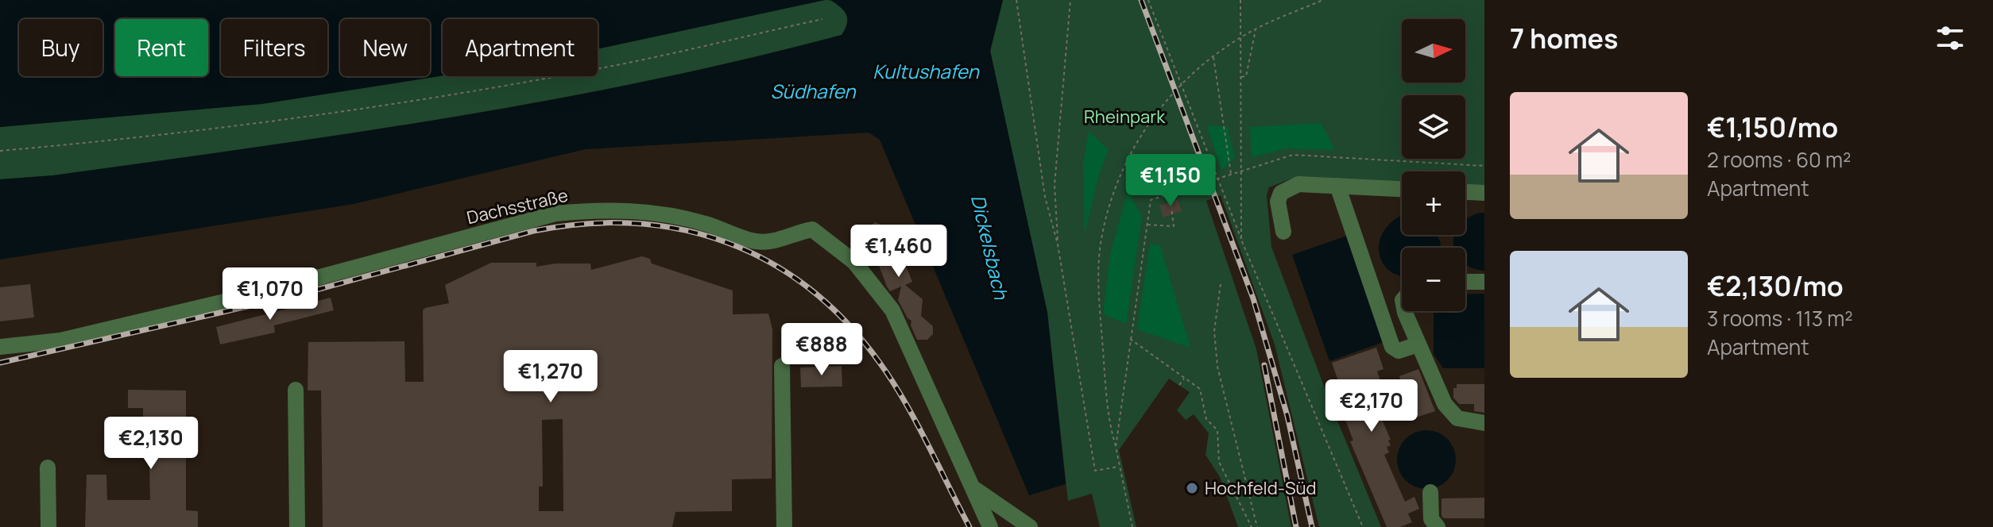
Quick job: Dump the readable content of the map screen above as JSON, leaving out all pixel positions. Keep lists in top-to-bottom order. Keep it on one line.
{"streets":{"lane":["Dachsstraße"]},"water":["Kultushafen","Südhafen","Dickelsbach"],"parks":["Rheinpark"],"places":["Hochfeld-Süd"],"north":"right","page":{"heading":"7 homes","map_buttons":["+","−"],"chip":["Buy","Rent","Filters","New","Apartment"],"list":[{"name":"€1,150/mo","note":"2 rooms · 60 m² · Apartment"},{"name":"€2,130/mo","note":"3 rooms · 113 m² · Apartment"}],"price":["€1,150","€1,460","€1,070","€888","€1,270","€2,170","€2,130"]}}
